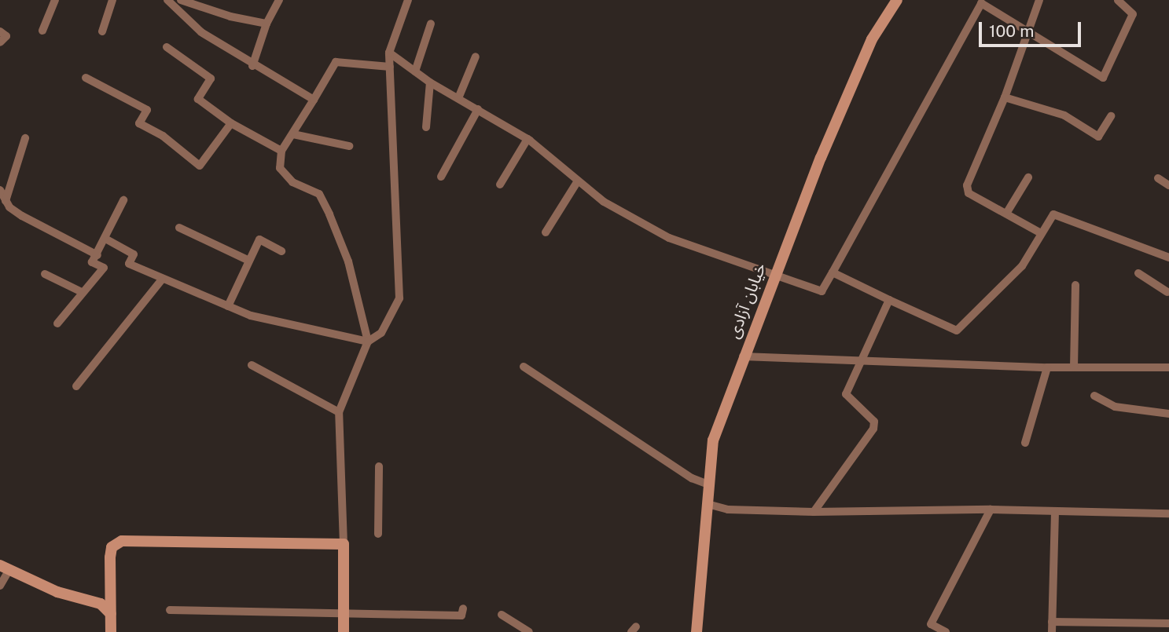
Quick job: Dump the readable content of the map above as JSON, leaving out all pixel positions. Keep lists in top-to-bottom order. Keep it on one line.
{"streets":{"street":["خیابان آزادی"]},"scale_bar":"100 m"}
